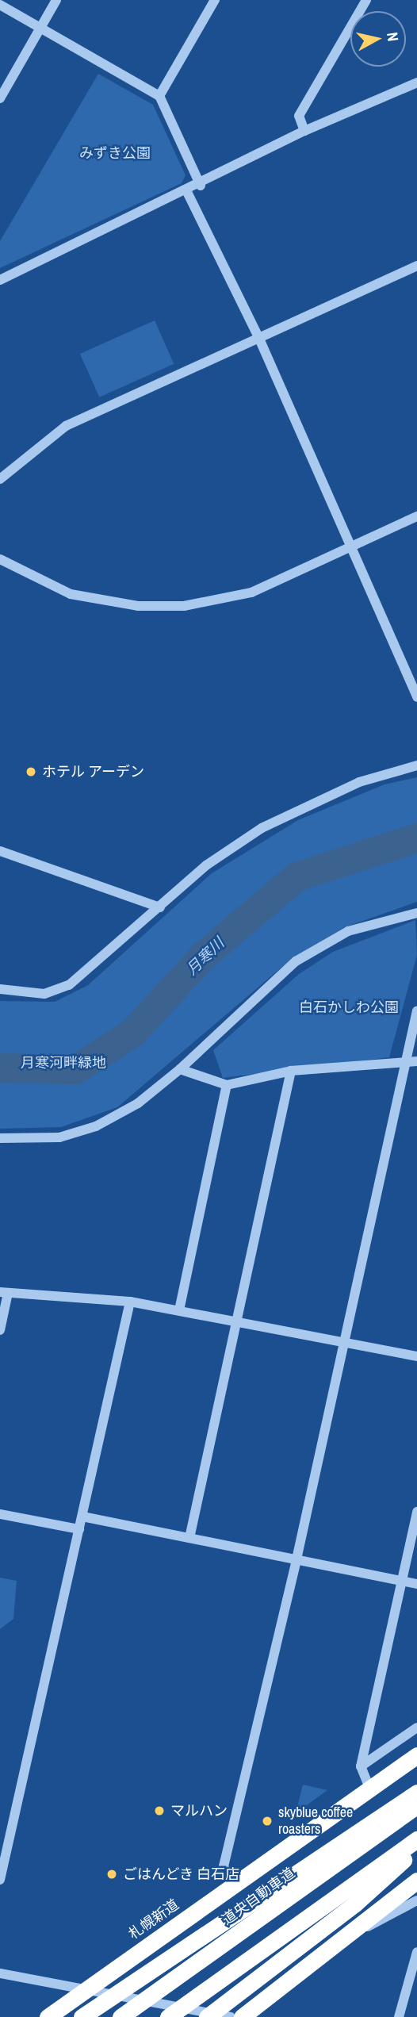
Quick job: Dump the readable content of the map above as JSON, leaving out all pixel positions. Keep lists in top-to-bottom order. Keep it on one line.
{"streets":{"highway":["道央自動車道","札幌新道"]},"water":["月寒川"],"parks":["みずき公園","白石かしわ公園","月寒河畔緑地"],"places":["ホテル アーデン","マルハン","skyblue coffee roasters","ごはんどき 白石店"],"north":"right"}
